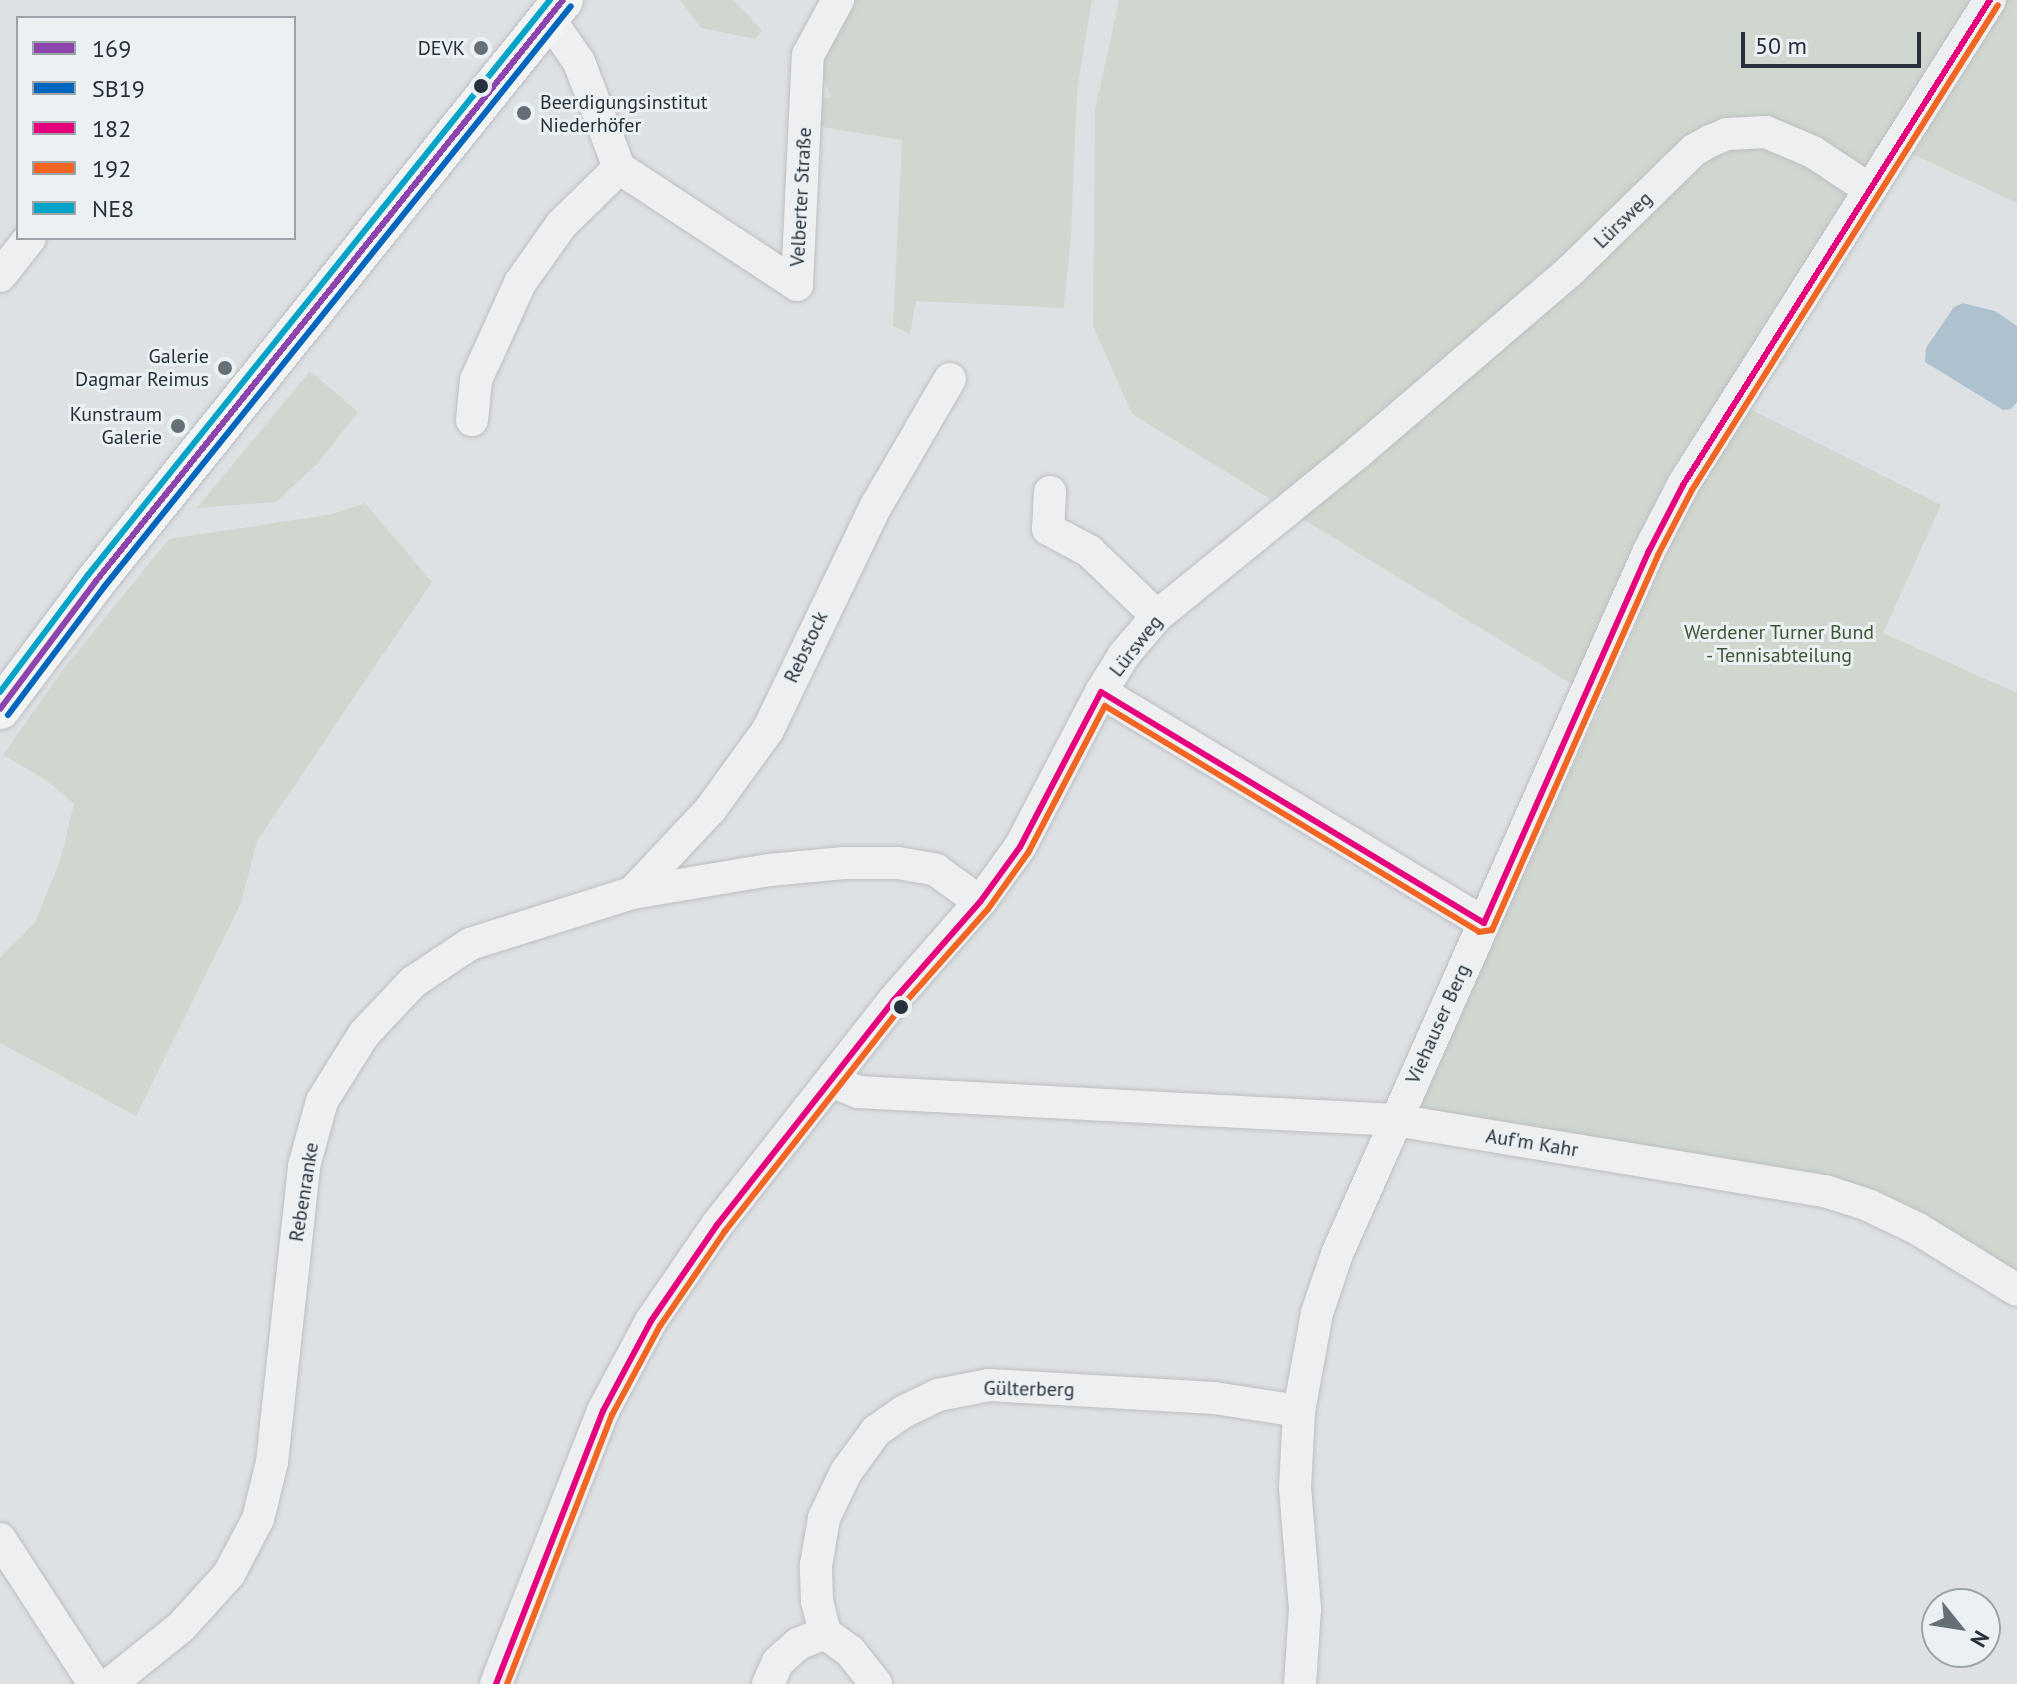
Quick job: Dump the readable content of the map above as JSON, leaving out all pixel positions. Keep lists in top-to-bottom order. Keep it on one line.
{"streets":{"street":["Velberter Straße","Lürsweg","Rebstock","Viehauser Berg","Auf'm Kahr","Rebenranke","Gülterberg"]},"crossings":[["Lürsweg","Viehauser Berg"],["Lürsweg","Auf'm Kahr"],["Lürsweg","Rebenranke"],["Rebstock","Rebenranke"],["Viehauser Berg","Auf'm Kahr"],["Viehauser Berg","Gülterberg"]],"parks":["Werdener Turner Bund - Tennisabteilung"],"places":["DEVK","Beerdigungsinstitut Niederhöfer","Galerie Dagmar Reimus","Kunstraum Galerie"],"lines":["transit line 169","transit line 182","transit line NE8","transit line 192","transit line SB19"],"legend":["169","SB19","182","192","NE8"],"scale_bar":"50 m","north":"bottom right"}
